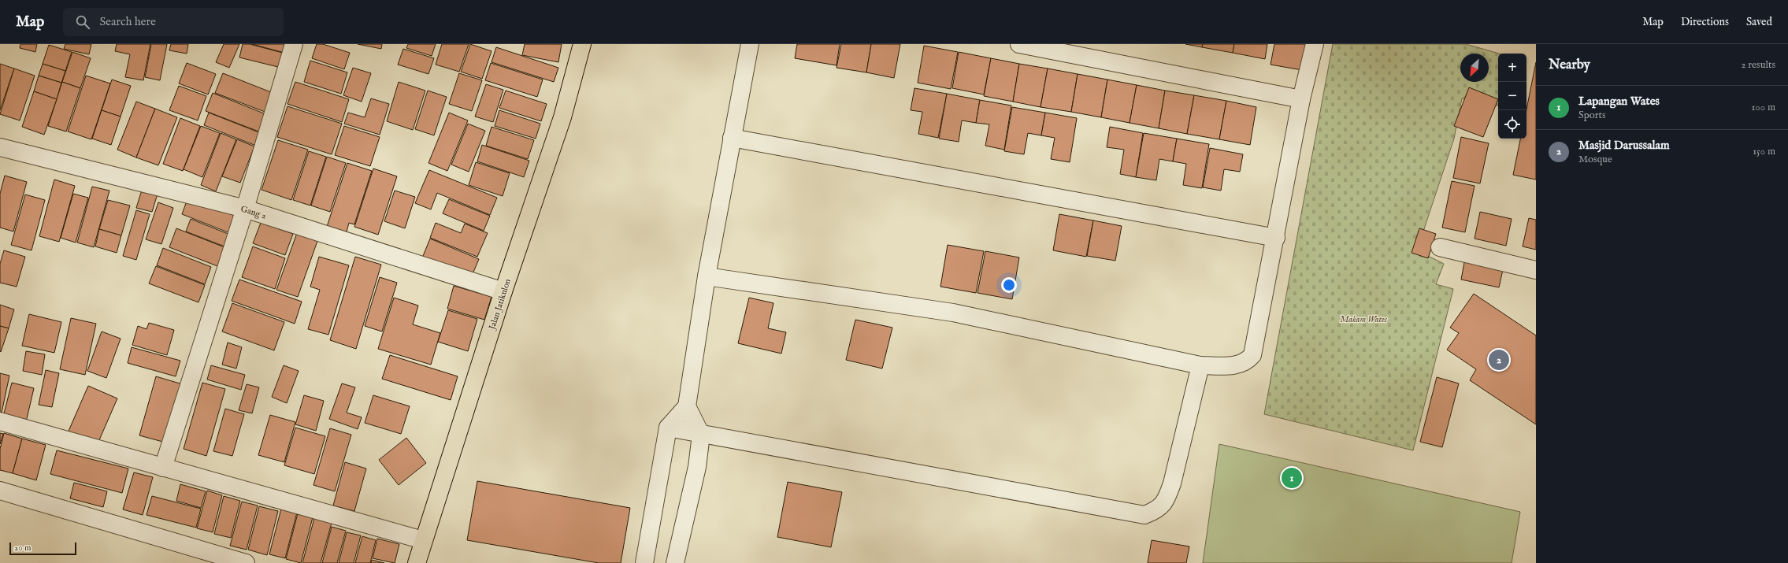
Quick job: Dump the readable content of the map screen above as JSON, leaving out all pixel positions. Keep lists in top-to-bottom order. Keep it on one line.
{"streets":{"main road":["Jalan Jatikulon"],"street":["Gang 2"]},"crossings":[["Gang 2","Jalan Jatikulon"]],"parks":["Makam Wates"],"scale_bar":"20 m","north":"bottom left","page":{"header":"Map","search":"Search here","nav":["Map","Directions","Saved"],"heading":["Nearby","2 results"],"map_buttons":["+","−"],"list":[{"mark":"1","name":"Lapangan Wates","note":"Sports","value":"100 m"},{"mark":"2","name":"Masjid Darussalam","note":"Mosque","value":"150 m"}],"pins":["2","1"],"scale":"20 m"}}
